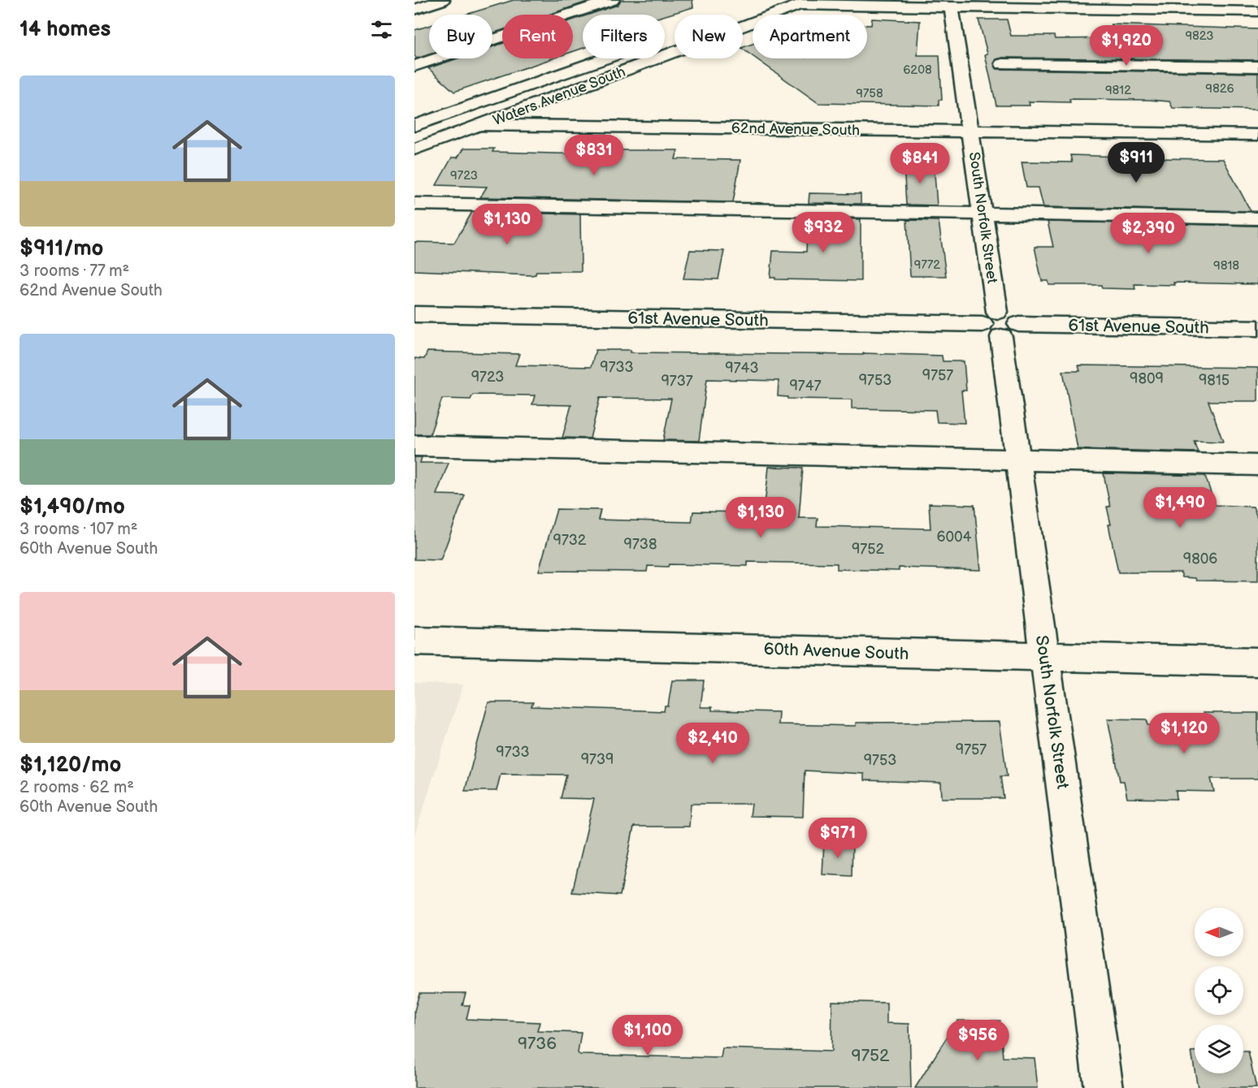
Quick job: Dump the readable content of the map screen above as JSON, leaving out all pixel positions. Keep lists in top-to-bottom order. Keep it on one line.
{"streets":{"street":["Waters Avenue South","62nd Avenue South","South Norfolk Street","61st Avenue South","60th Avenue South"]},"crossings":[["Waters Avenue South","62nd Avenue South"],["62nd Avenue South","South Norfolk Street"],["South Norfolk Street","61st Avenue South"],["South Norfolk Street","60th Avenue South"]],"house_numbers":["9823","6208","9826","9812","9758","9723","9772","9818","9733","9743","9757","9723","9809","9753","9815","9737","9747","6004","9732","9738","9752","9806","9757","9733","9739","9753","9736","9752"],"north":"left","page":{"heading":"14 homes","chip":["Buy","Rent","Filters","New","Apartment"],"price":["$1,920","$831","$911","$841","$1,130","$932","$2,390","$1,490","$1,130","$1,120","$2,410","$971","$1,100","$956"],"list":[{"name":"$911/mo","note":"3 rooms · 77 m² · 62nd Avenue South"},{"name":"$1,490/mo","note":"3 rooms · 107 m² · 60th Avenue South"},{"name":"$1,120/mo","note":"2 rooms · 62 m² · 60th Avenue South"}]}}
